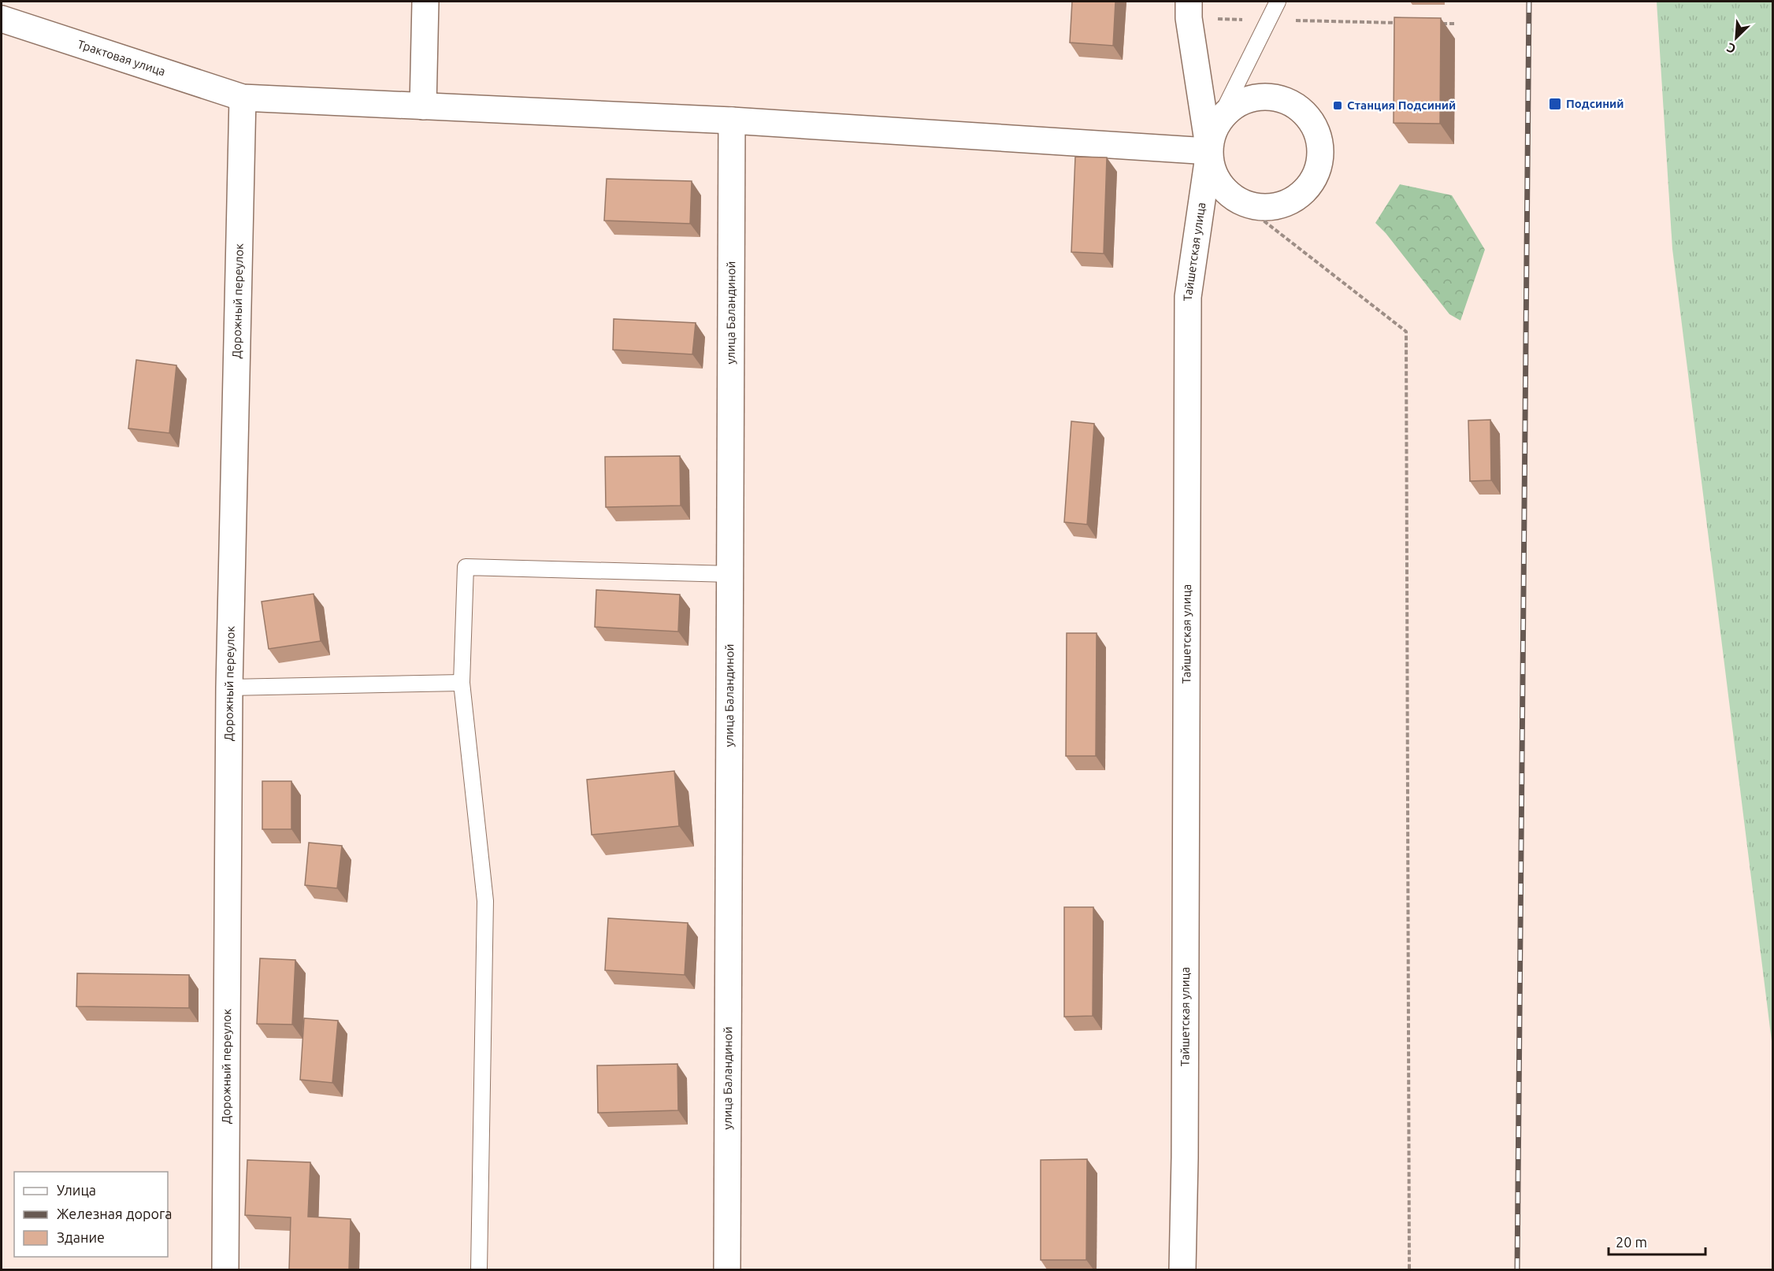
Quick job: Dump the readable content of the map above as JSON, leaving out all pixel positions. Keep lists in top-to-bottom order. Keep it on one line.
{"streets":{"street":["Трактовая улица","Тайшетская улица","Дорожный переулок","улица Баландиной"]},"crossings":[["Трактовая улица","Тайшетская улица"],["Трактовая улица","Дорожный переулок"],["Трактовая улица","улица Баландиной"]],"places":{"transit":["Подсиний","Станция Подсиний"]},"legend":["Улица","Железная дорога","Здание"],"scale_bar":"20 m","north":"bottom left"}
